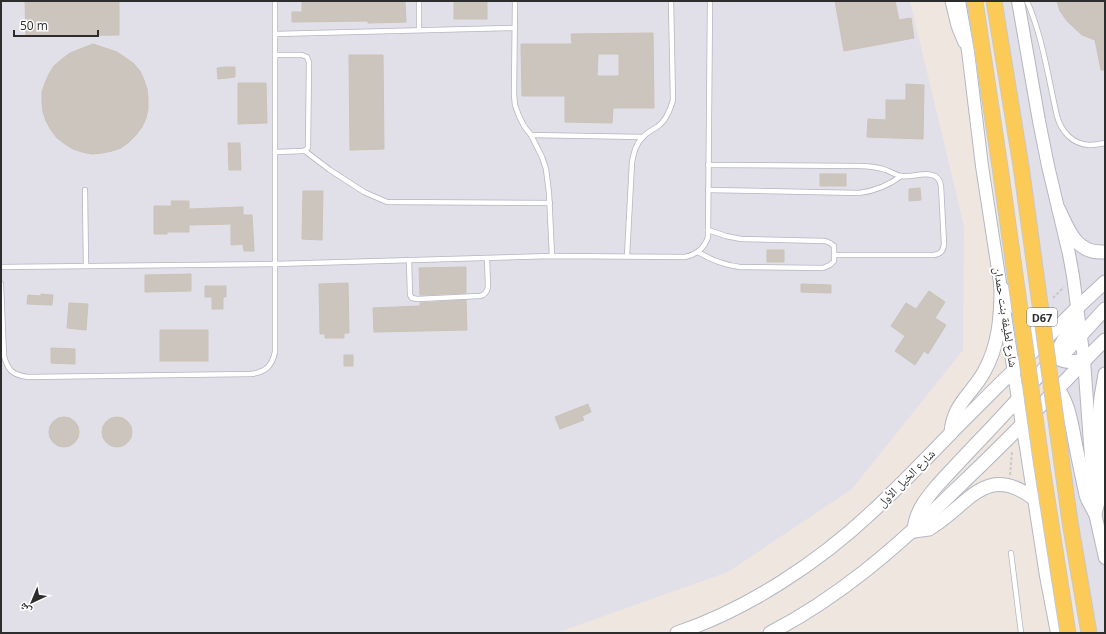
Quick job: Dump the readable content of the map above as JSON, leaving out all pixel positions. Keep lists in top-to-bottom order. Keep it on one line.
{"streets":{"main road":["شارع لطيفة بنت حمدان","D67","شارع الخيل الأول"]},"crossings":[["شارع لطيفة بنت حمدان","شارع الخيل الأول"]],"scale_bar":"50 m","north":"bottom left"}
